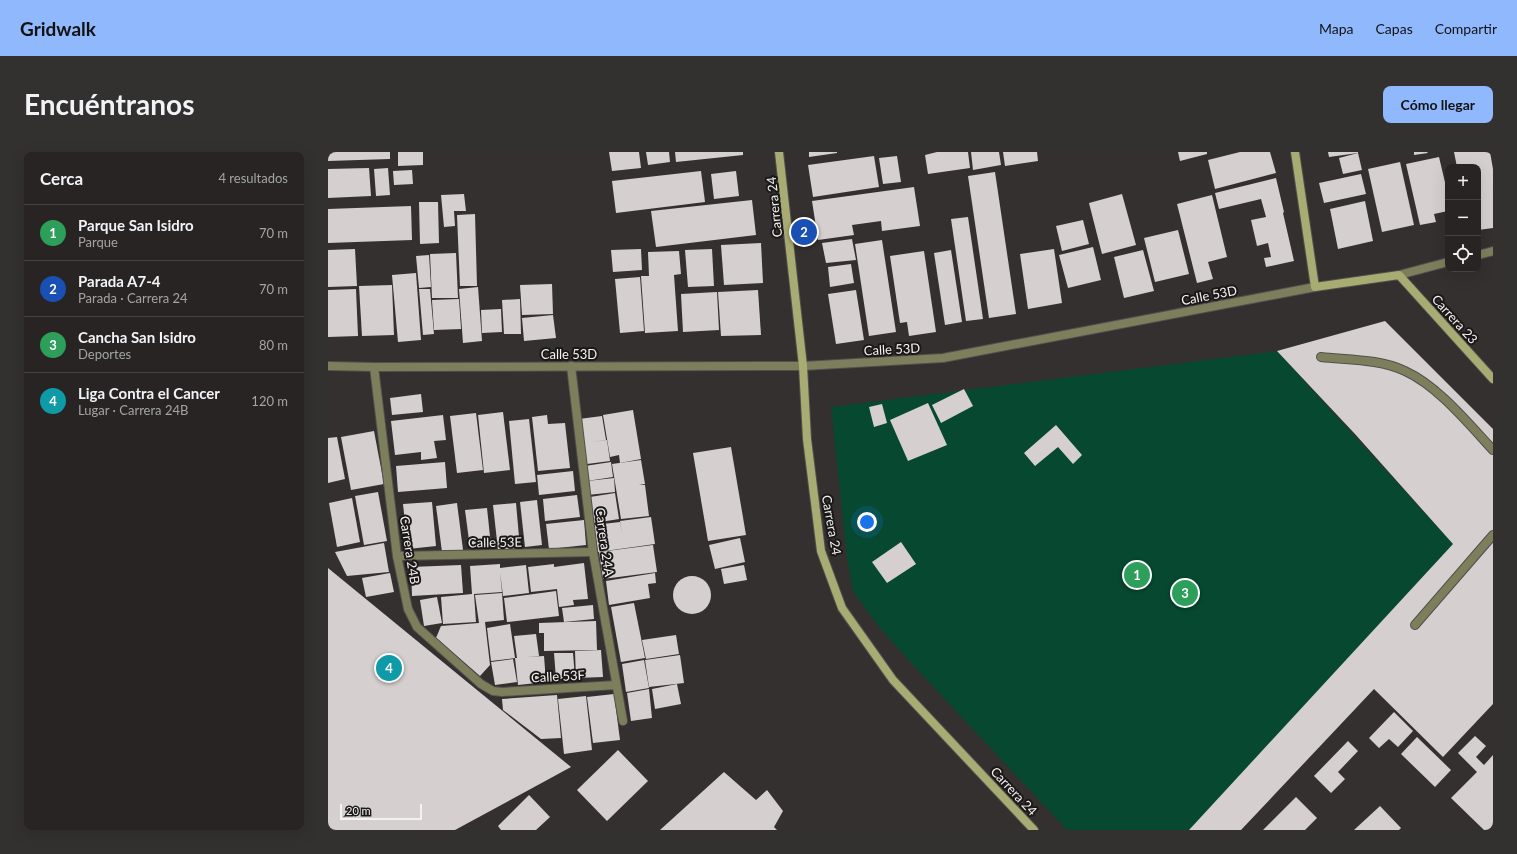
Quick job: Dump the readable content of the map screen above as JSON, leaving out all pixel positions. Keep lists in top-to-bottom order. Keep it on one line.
{"streets":{"street":["Carrera 24","Calle 53D","Carrera 23","Calle 53E","Carrera 24A","Carrera 24B","Calle 53F"]},"crossings":[["Carrera 24","Calle 53D"],["Calle 53D","Carrera 23"],["Calle 53D","Carrera 24A"],["Calle 53D","Carrera 24B"],["Calle 53E","Carrera 24A"],["Calle 53E","Carrera 24B"],["Carrera 24A","Calle 53F"],["Carrera 24B","Calle 53F"]],"scale_bar":"20 m","page":{"header":"Gridwalk","nav":["Mapa","Capas","Compartir"],"buttons":"Cómo llegar","title":"Encuéntranos","heading":["Cerca","4 resultados"],"map_buttons":["+","−"],"list":[{"mark":"1","name":"Parque San Isidro","note":"Parque","value":"70 m"},{"mark":"2","name":"Parada A7-4","note":"Parada · Carrera 24","value":"70 m"},{"mark":"3","name":"Cancha San Isidro","note":"Deportes","value":"80 m"},{"mark":"4","name":"Liga Contra el Cancer","note":"Lugar · Carrera 24B","value":"120 m"}],"pins":["2","1","3","4"],"scale":"20 m"}}
